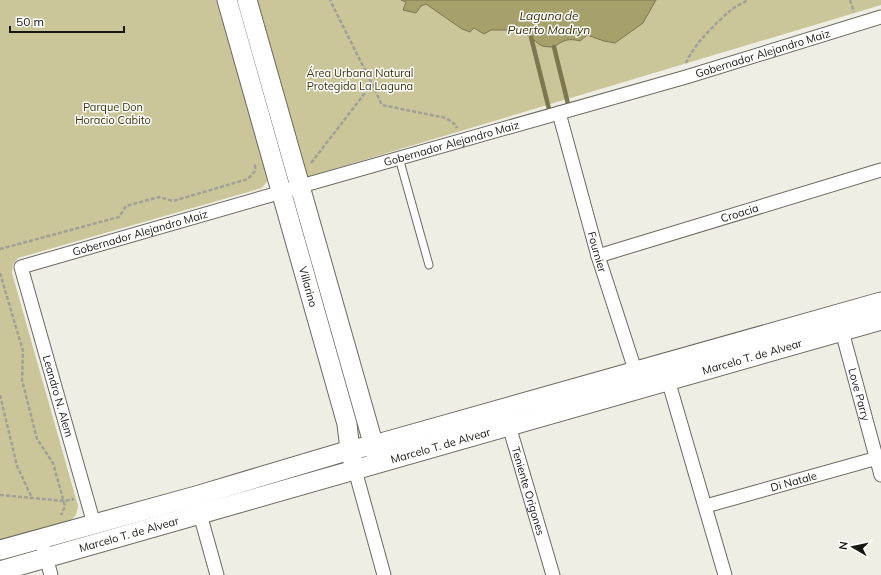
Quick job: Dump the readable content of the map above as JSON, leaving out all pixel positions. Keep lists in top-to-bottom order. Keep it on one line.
{"streets":{"street":["Gobernador Alejandro Maiz","Croacia","Fournier","Villarino","Marcelo T. de Alvear","Love Parry","Leandro N. Alem","Di Natale","Teniente Origones"]},"crossings":[["Gobernador Alejandro Maiz","Fournier"],["Gobernador Alejandro Maiz","Villarino"],["Gobernador Alejandro Maiz","Leandro N. Alem"],["Croacia","Fournier"],["Fournier","Marcelo T. de Alvear"],["Villarino","Marcelo T. de Alvear"],["Marcelo T. de Alvear","Love Parry"],["Marcelo T. de Alvear","Leandro N. Alem"],["Marcelo T. de Alvear","Teniente Origones"],["Love Parry","Di Natale"]],"water":["Laguna de Puerto Madryn"],"parks":["Área Urbana Natural Protegida La Laguna","Parque Don Horacio Cabito"],"scale_bar":"50 m","north":"left"}
